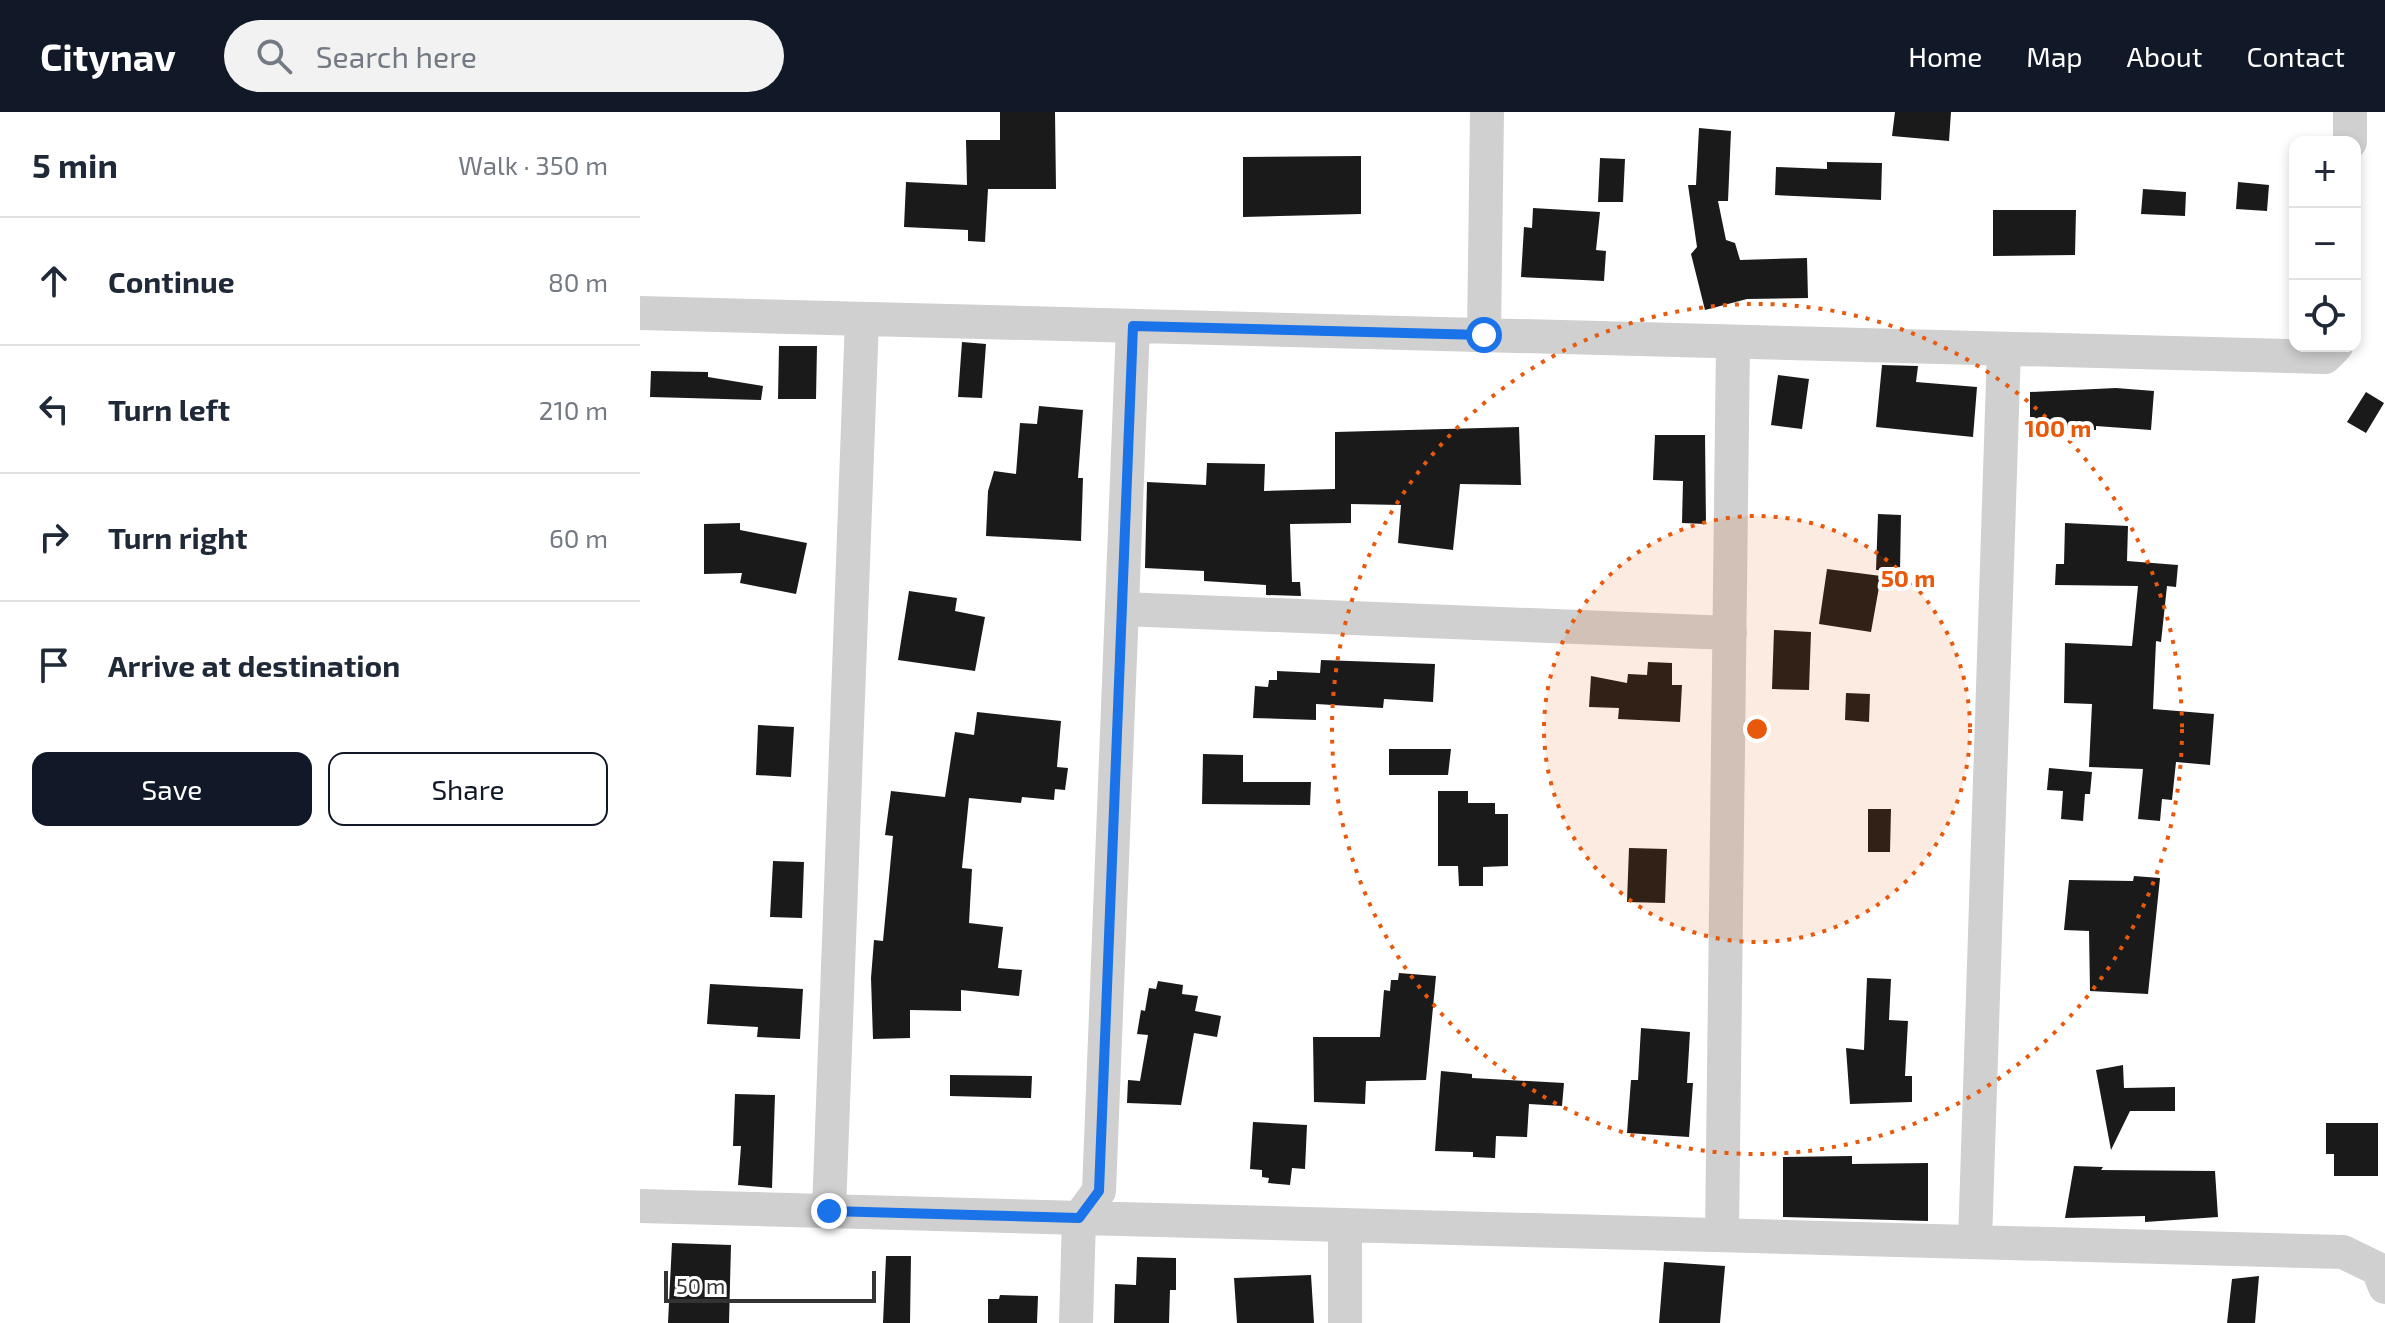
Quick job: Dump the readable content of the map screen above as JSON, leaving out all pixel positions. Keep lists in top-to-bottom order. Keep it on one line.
{"scale_bar":"50 m","page":{"header":"Citynav","search":"Search here","nav":["Home","Map","About","Contact"],"heading":["5 min","Walk · 350 m"],"map_buttons":["+","−"],"list":[["Continue","80 m"],["Turn left","210 m"],["Turn right","60 m"],"Arrive at destination"],"buttons":["Save","Share"],"scale":"50 m"},"rings":["100 m","50 m"]}
